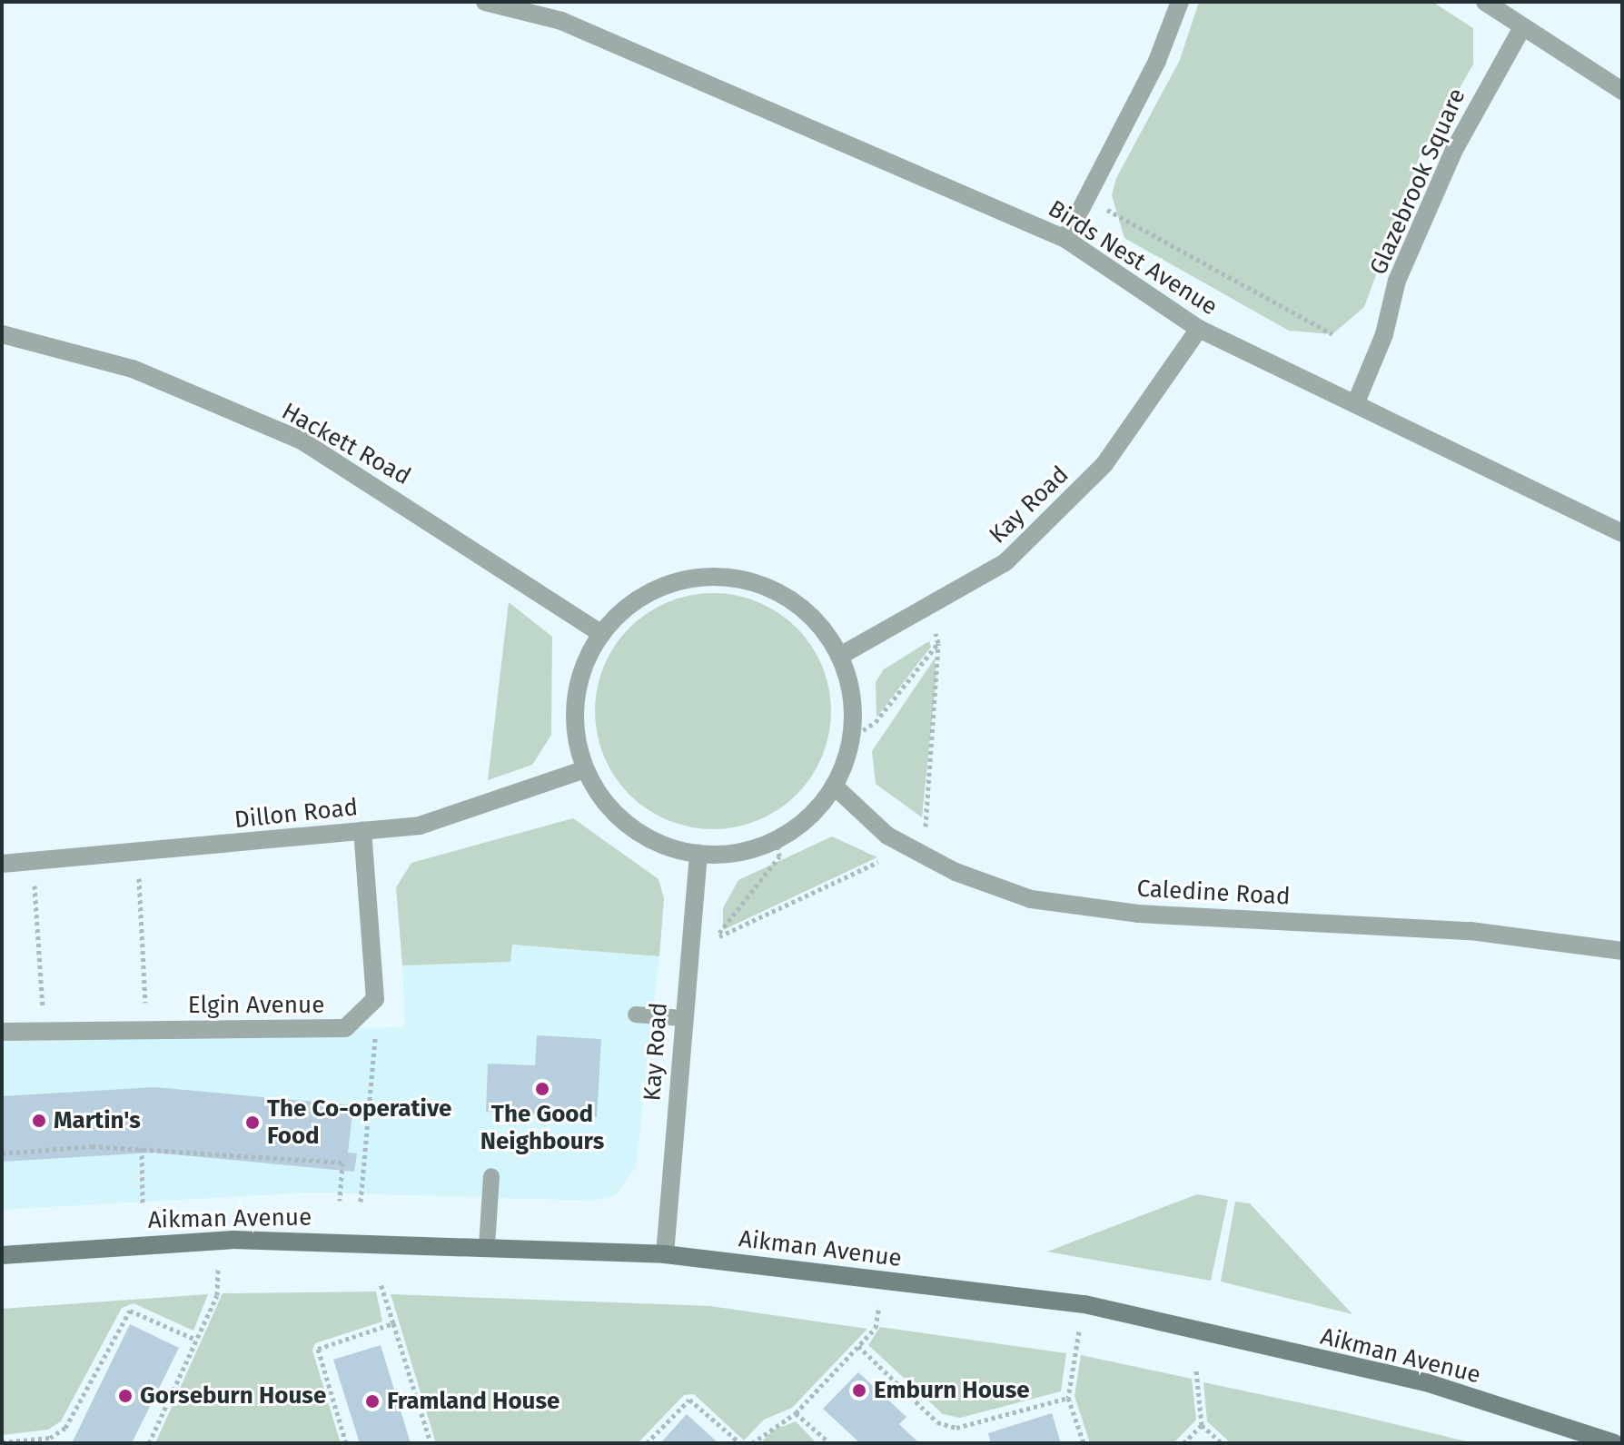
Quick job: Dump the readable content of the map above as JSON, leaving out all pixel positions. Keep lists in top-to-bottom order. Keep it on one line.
{"streets":{"street":["Glazebrook Square","Birds Nest Avenue","Hackett Road","Kay Road","Dillon Road","Caledine Road","Elgin Avenue","Aikman Avenue"]},"crossings":[["Glazebrook Square","Birds Nest Avenue"],["Birds Nest Avenue","Kay Road"],["Kay Road","Aikman Avenue"]],"places":["The Good Neighbours","Martin's","The Co-operative Food","Emburn House","Gorseburn House","Framland House"]}
